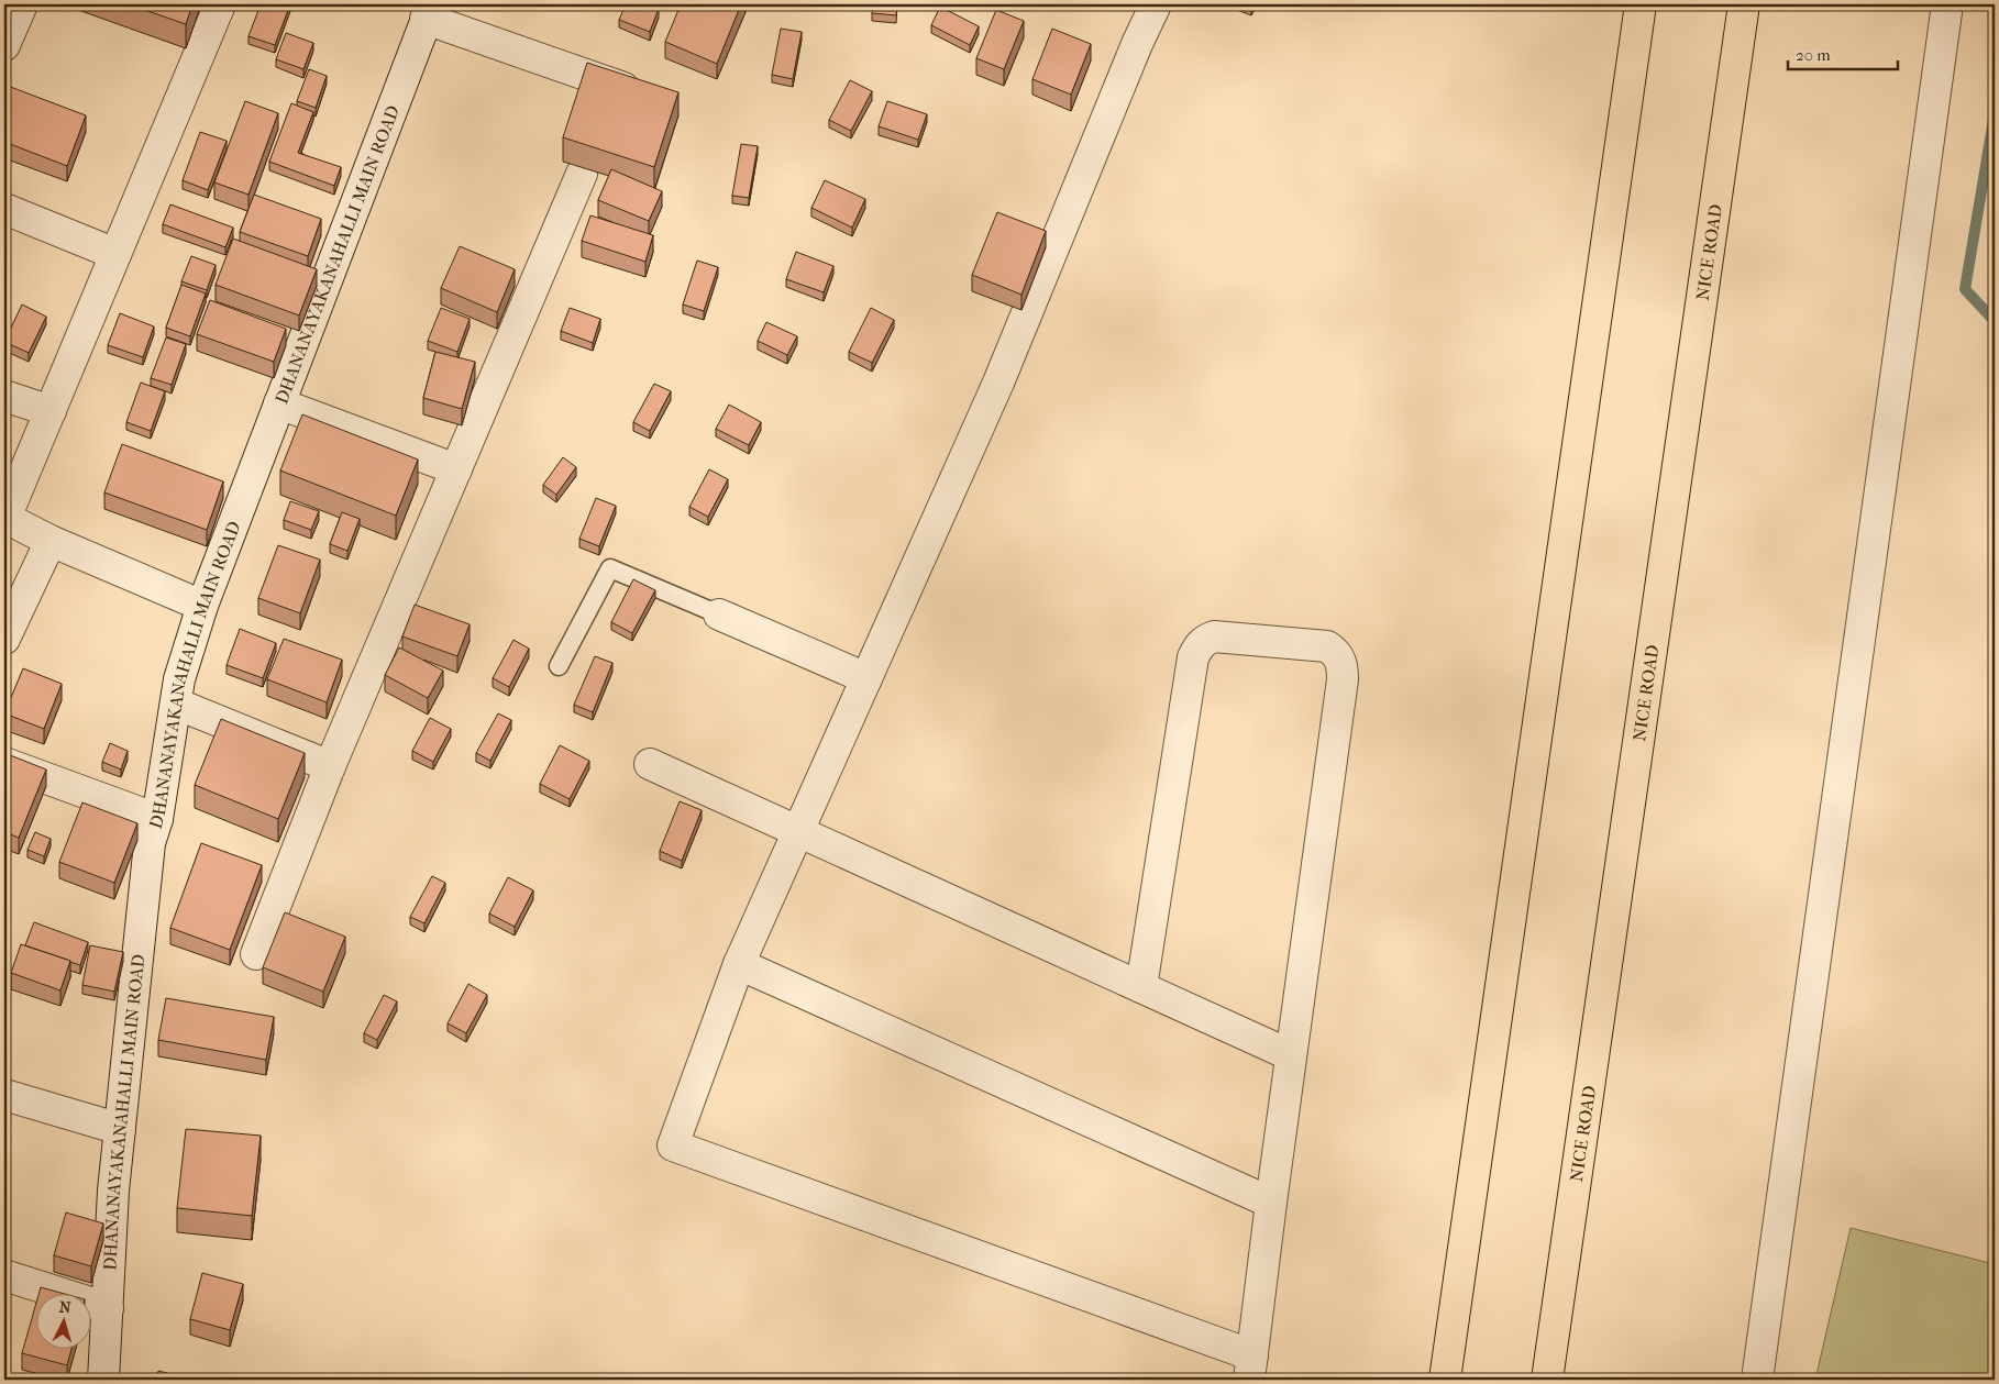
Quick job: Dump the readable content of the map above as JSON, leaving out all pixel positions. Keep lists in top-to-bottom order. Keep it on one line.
{"streets":{"highway":["NICE ROAD"],"street":["DHANANAYAKANAHALLI MAIN ROAD"]},"scale_bar":"20 m","north":"top"}
